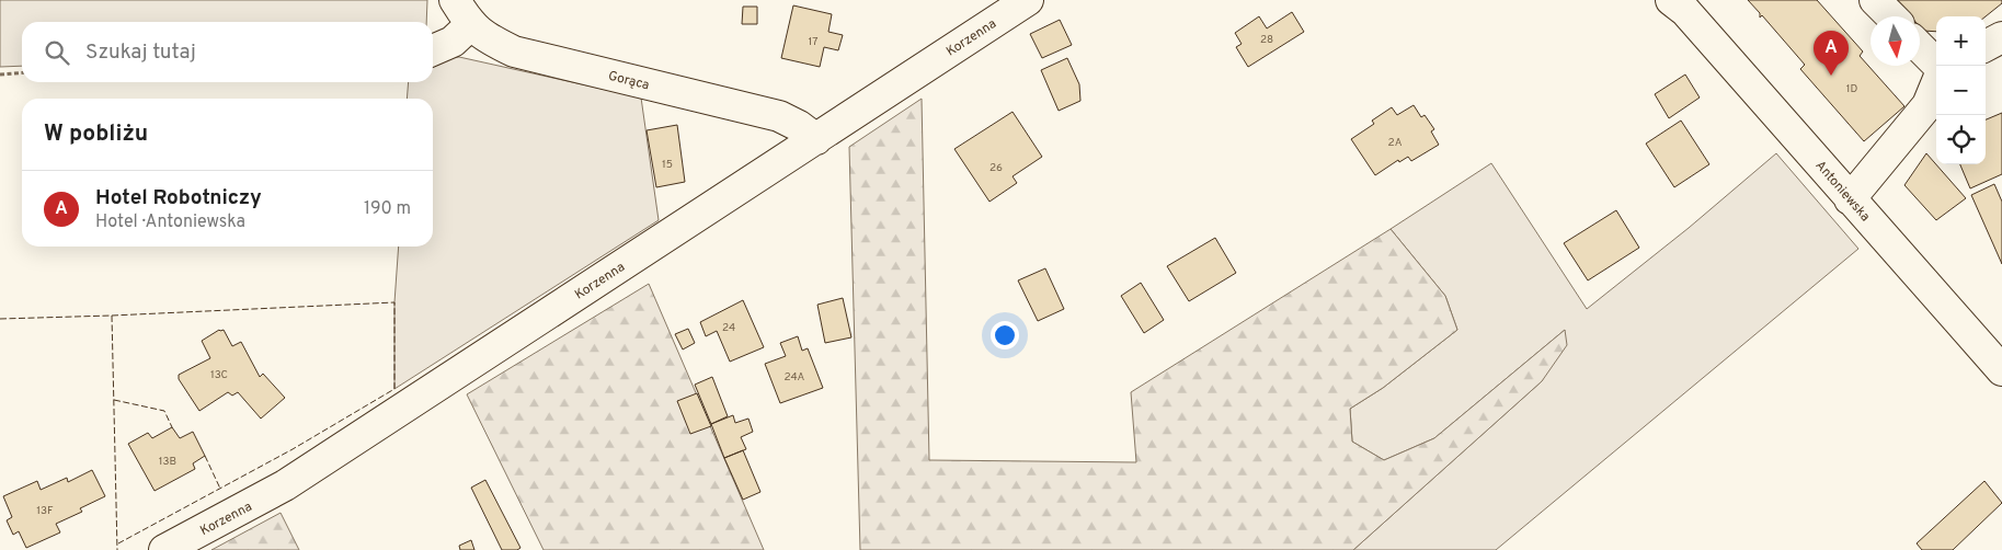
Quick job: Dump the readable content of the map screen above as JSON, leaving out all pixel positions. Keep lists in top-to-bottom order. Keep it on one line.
{"streets":{"street":["Korzenna","Gorąca","Antoniewska"]},"crossings":[["Korzenna","Gorąca"]],"house_numbers":["28","17","1D","2A","15","26","24","13C","24A","13B","13F"],"north":"bottom","page":{"map_buttons":["+","−"],"search":"Szukaj tutaj","pins":"A","heading":"W pobliżu","list":[{"mark":"A","name":"Hotel Robotniczy","note":"Hotel · Antoniewska","value":"190 m"}]}}
